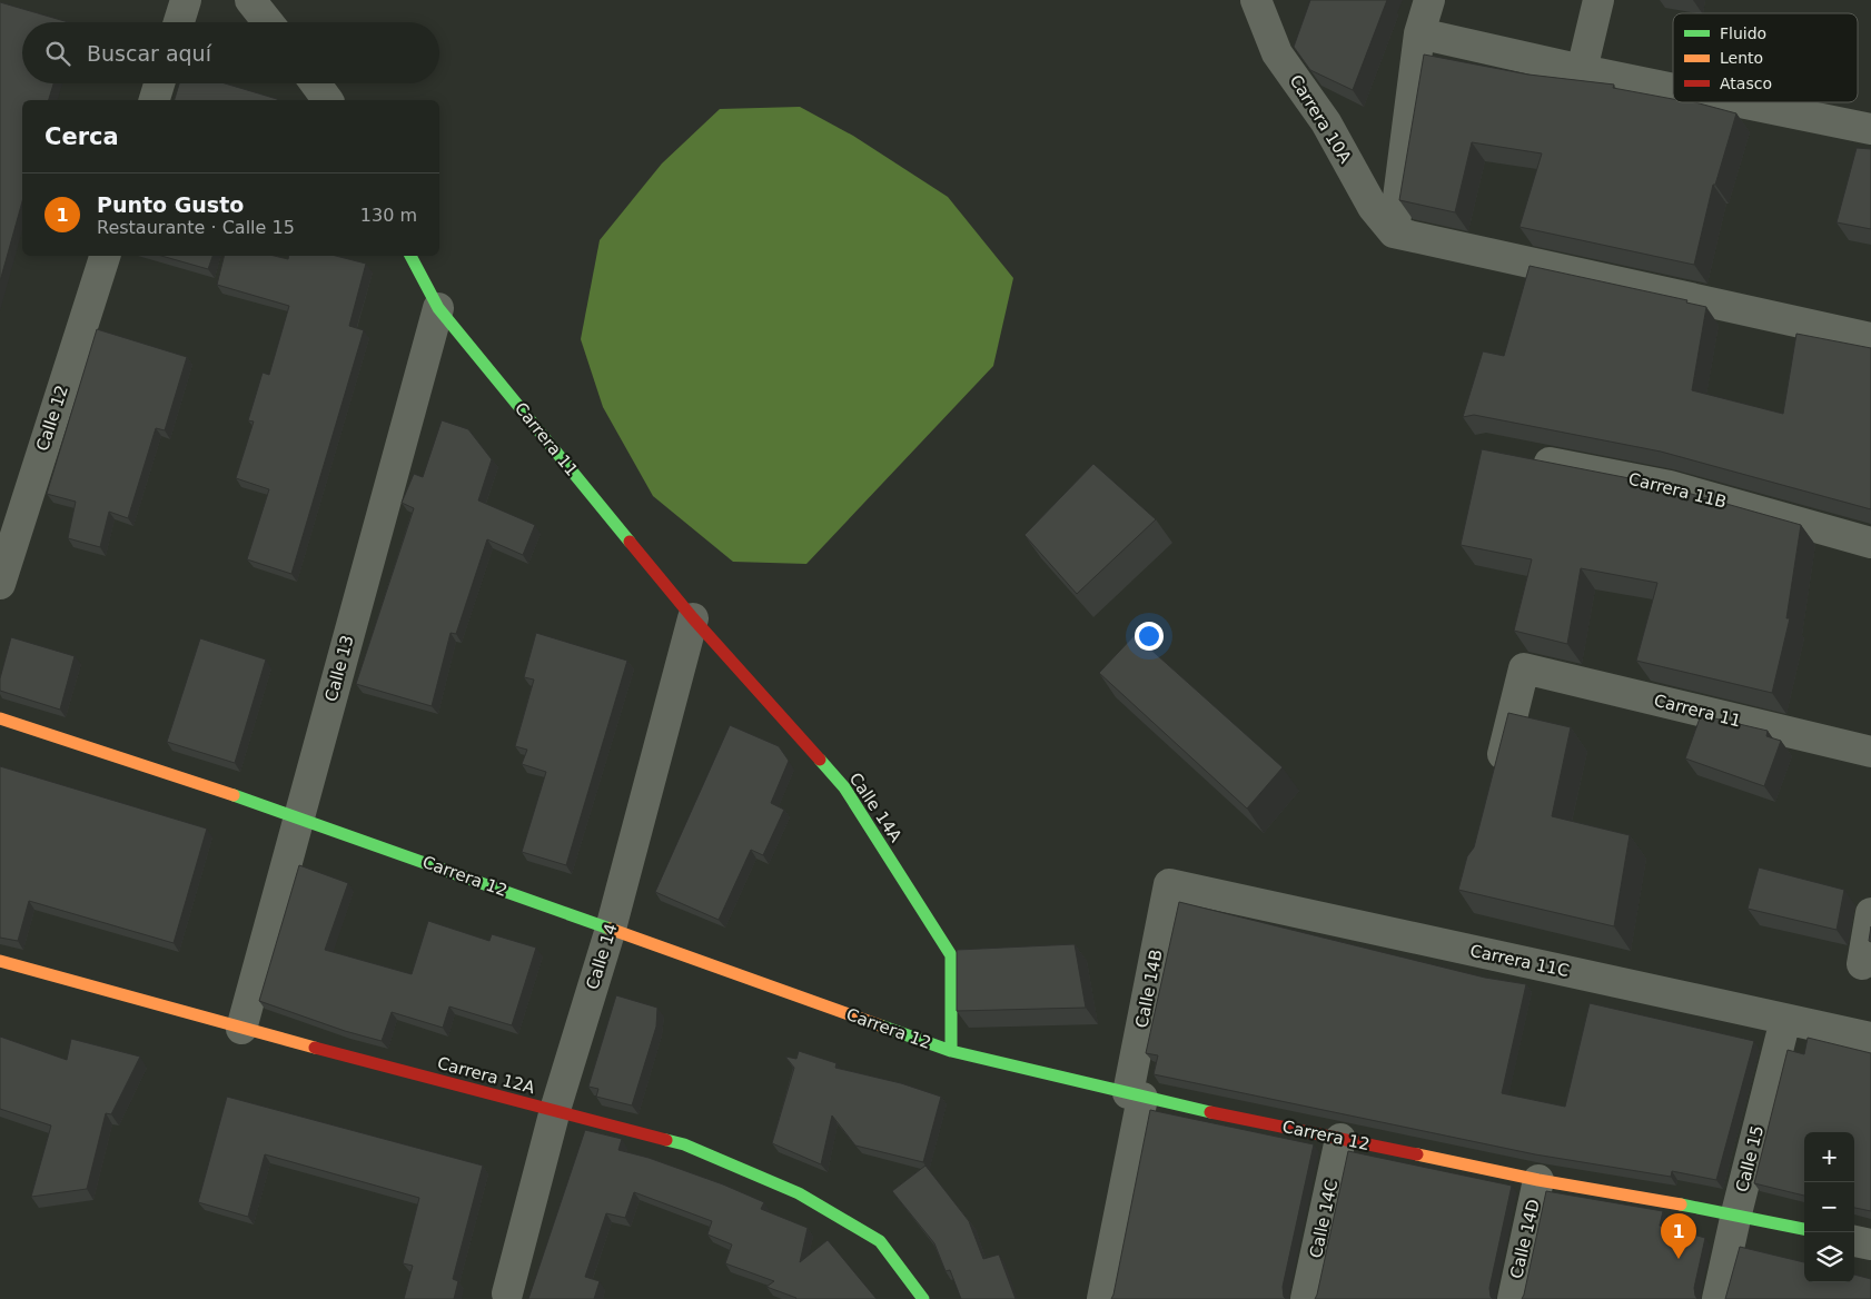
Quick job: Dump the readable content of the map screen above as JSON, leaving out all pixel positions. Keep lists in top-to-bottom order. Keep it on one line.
{"streets":{"street":["Carrera 10A","Calle 12","Carrera 11","Carrera 11B","Calle 13","Calle 14A","Carrera 12","Calle 14","Carrera 11C","Calle 14B","Carrera 12A","Calle 15","Calle 14C","Calle 14D"]},"crossings":[["Carrera 11","Calle 13"],["Carrera 11","Calle 14A"],["Carrera 11","Calle 14"],["Calle 13","Carrera 12"],["Calle 13","Carrera 12A"],["Calle 14A","Carrera 12"],["Calle 14A","Calle 14"],["Carrera 12","Calle 14"],["Carrera 12","Calle 14B"],["Carrera 12","Calle 15"],["Carrera 12","Calle 14C"],["Carrera 12","Calle 14D"],["Calle 14","Carrera 12A"],["Carrera 11C","Calle 14B"],["Carrera 11C","Calle 15"]],"legend":["Fluido","Lento","Atasco"],"page":{"search":"Buscar aquí","heading":"Cerca","list":[{"mark":"1","name":"Punto Gusto","note":"Restaurante · Calle 15","value":"130 m"}],"map_buttons":["+","−"],"pins":"1"}}
